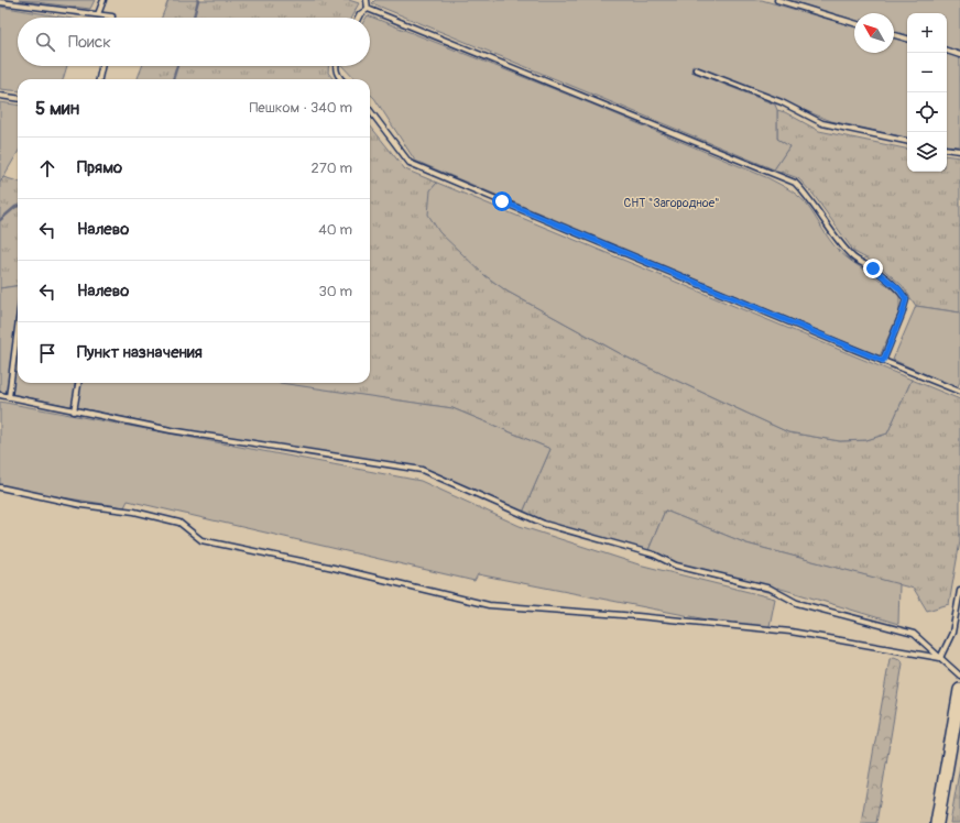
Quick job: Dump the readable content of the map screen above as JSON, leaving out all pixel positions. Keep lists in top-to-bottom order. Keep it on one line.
{"parks":["СНТ \"Загородное\""],"north":"top left","page":{"map_buttons":["+","−"],"search":"Поиск","heading":["5 мин","Пешком · 340 m"],"list":[["Прямо","270 m"],["Налево","40 m"],["Налево","30 m"],"Пункт назначения"]}}
